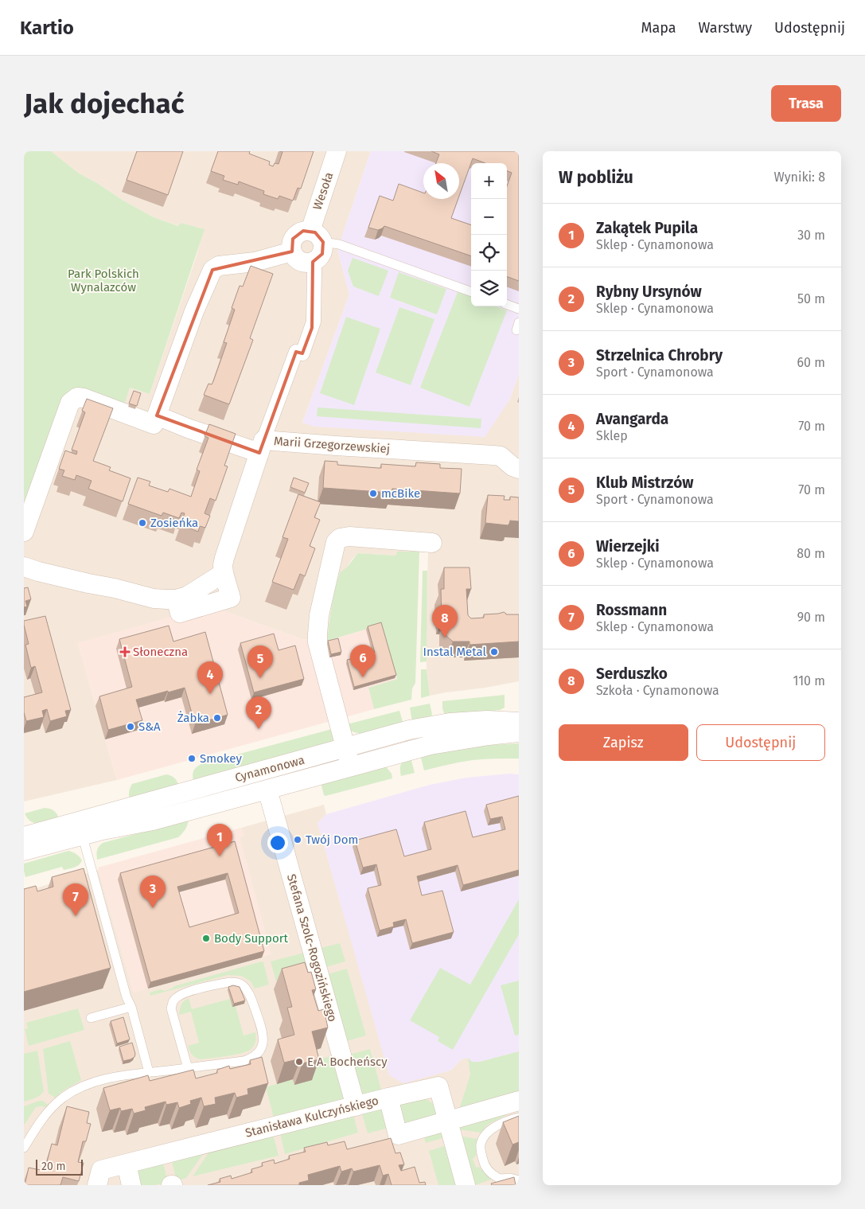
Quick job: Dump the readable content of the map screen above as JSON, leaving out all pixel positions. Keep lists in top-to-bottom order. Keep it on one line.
{"streets":{"street":["Wesoła","Marii Grzegorzewskiej","Cynamonowa","Stefana Szolc-Rogozińskiego","Stanisława Kulczyńskiego"]},"crossings":[["Wesoła","Marii Grzegorzewskiej"],["Cynamonowa","Stefana Szolc-Rogozińskiego"],["Stefana Szolc-Rogozińskiego","Stanisława Kulczyńskiego"]],"parks":["Park Polskich Wynalazców"],"places":{"other":["mcBike","Zosieńka","Instal Metal","Żabka","S&A","Smokey","Twój Dom","Body Support","E A. Bocheńscy"],"health":["Słoneczna"]},"scale_bar":"20 m","north":"top left","page":{"header":"Kartio","nav":["Mapa","Warstwy","Udostępnij"],"buttons":["Trasa",["Zapisz","Udostępnij"]],"title":"Jak dojechać","heading":["W pobliżu","Wyniki: 8"],"map_buttons":["+","−"],"list":[{"mark":"1","name":"Zakątek Pupila","note":"Sklep · Cynamonowa","value":"30 m"},{"mark":"2","name":"Rybny Ursynów","note":"Sklep · Cynamonowa","value":"50 m"},{"mark":"3","name":"Strzelnica Chrobry","note":"Sport · Cynamonowa","value":"60 m"},{"mark":"4","name":"Avangarda","note":"Sklep","value":"70 m"},{"mark":"5","name":"Klub Mistrzów","note":"Sport · Cynamonowa","value":"70 m"},{"mark":"6","name":"Wierzejki","note":"Sklep · Cynamonowa","value":"80 m"},{"mark":"7","name":"Rossmann","note":"Sklep · Cynamonowa","value":"90 m"},{"mark":"8","name":"Serduszko","note":"Szkoła · Cynamonowa","value":"110 m"}],"pins":["8","6","5","4","2","1","3","7"],"scale":"20 m"}}
